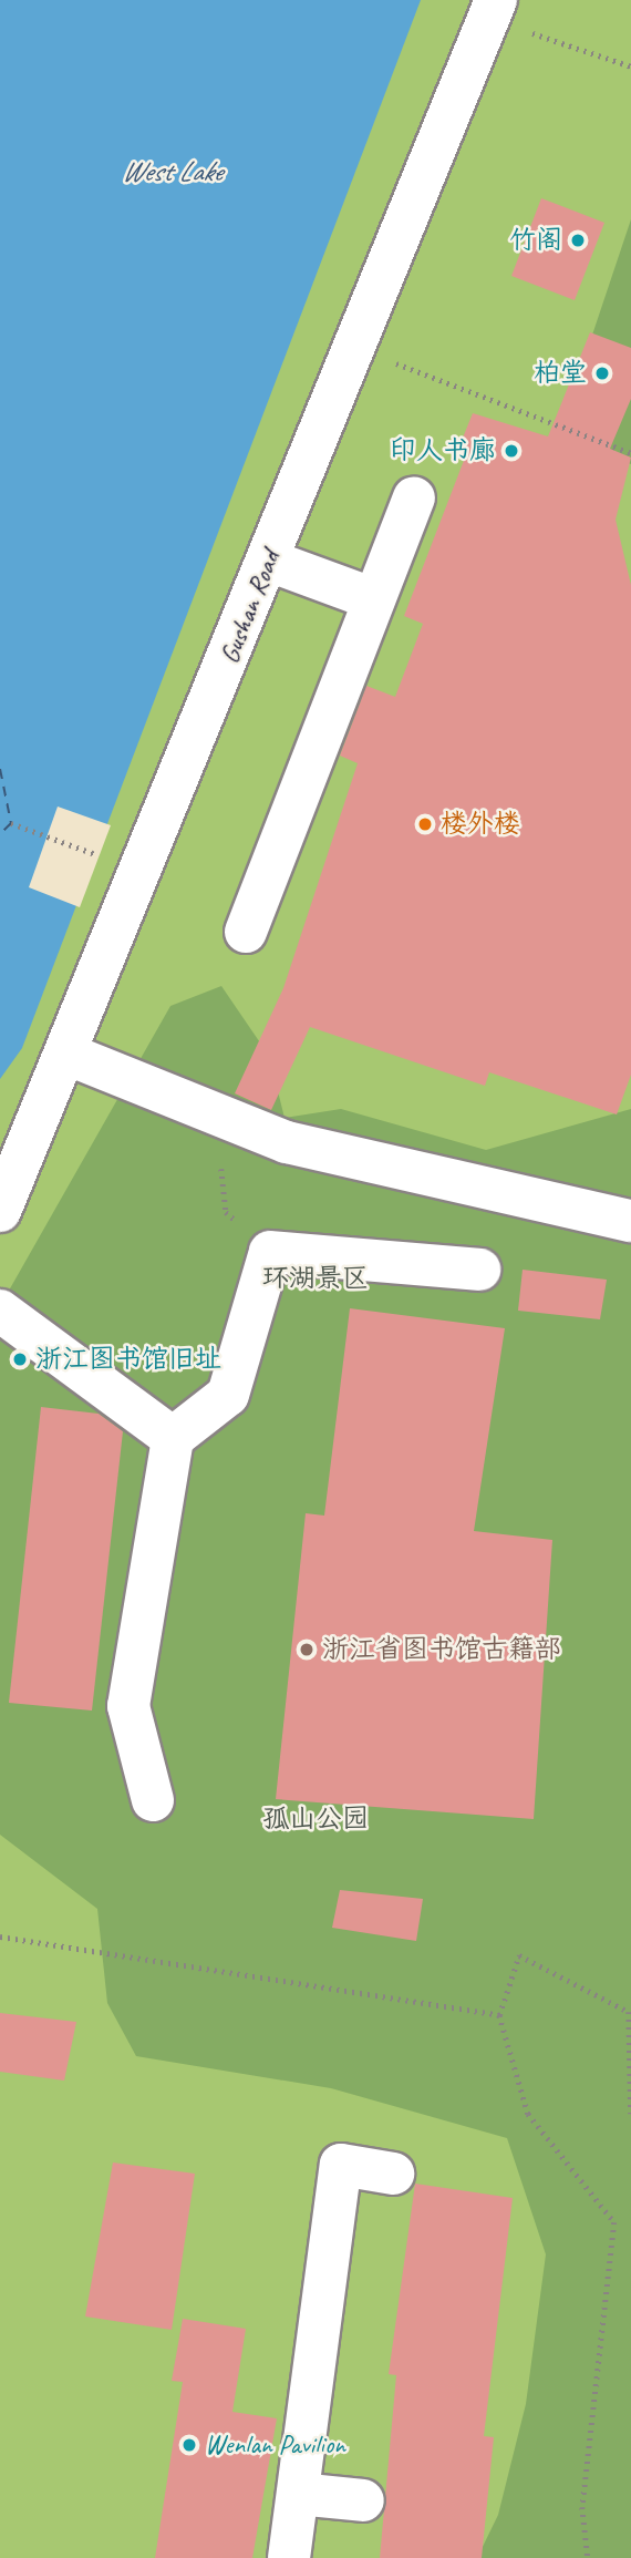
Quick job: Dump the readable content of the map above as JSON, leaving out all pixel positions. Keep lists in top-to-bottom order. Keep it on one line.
{"streets":{"street":["Gushan Road"]},"water":["West Lake"],"parks":["环湖景区","孤山公园"],"places":["竹阁","柏堂","印人书廊","楼外楼","浙江图书馆旧址","浙江省图书馆古籍部","Wenlan Pavilion"]}
